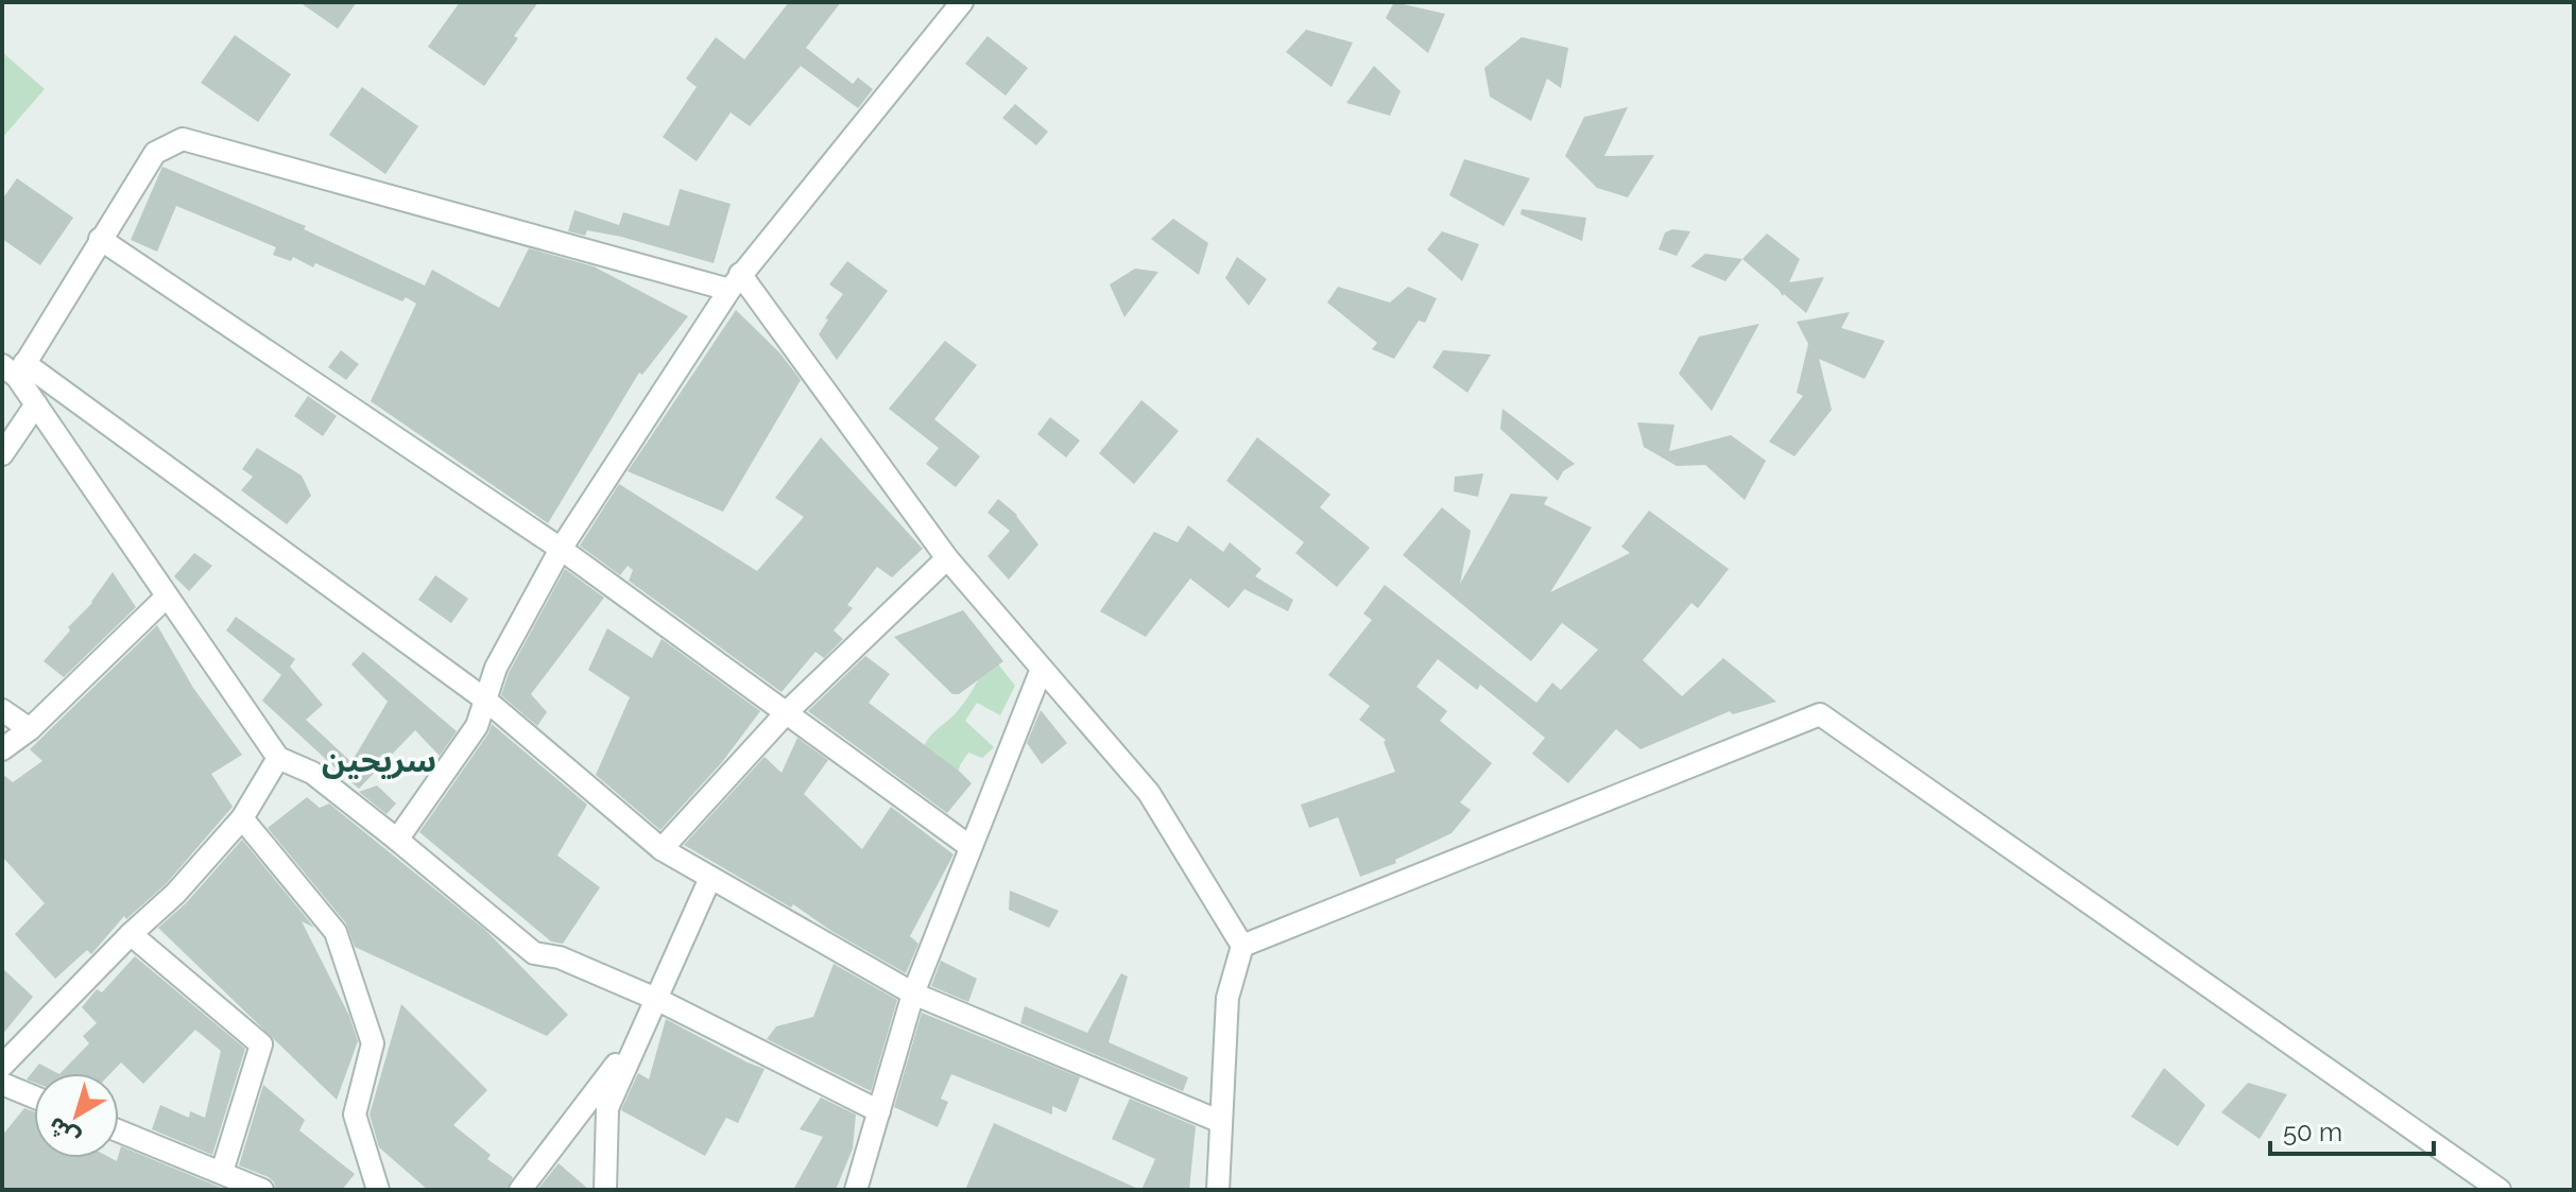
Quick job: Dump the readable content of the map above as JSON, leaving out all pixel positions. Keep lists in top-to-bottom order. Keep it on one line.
{"districts":["سريحين"],"scale_bar":"50 m","north":"bottom left"}
